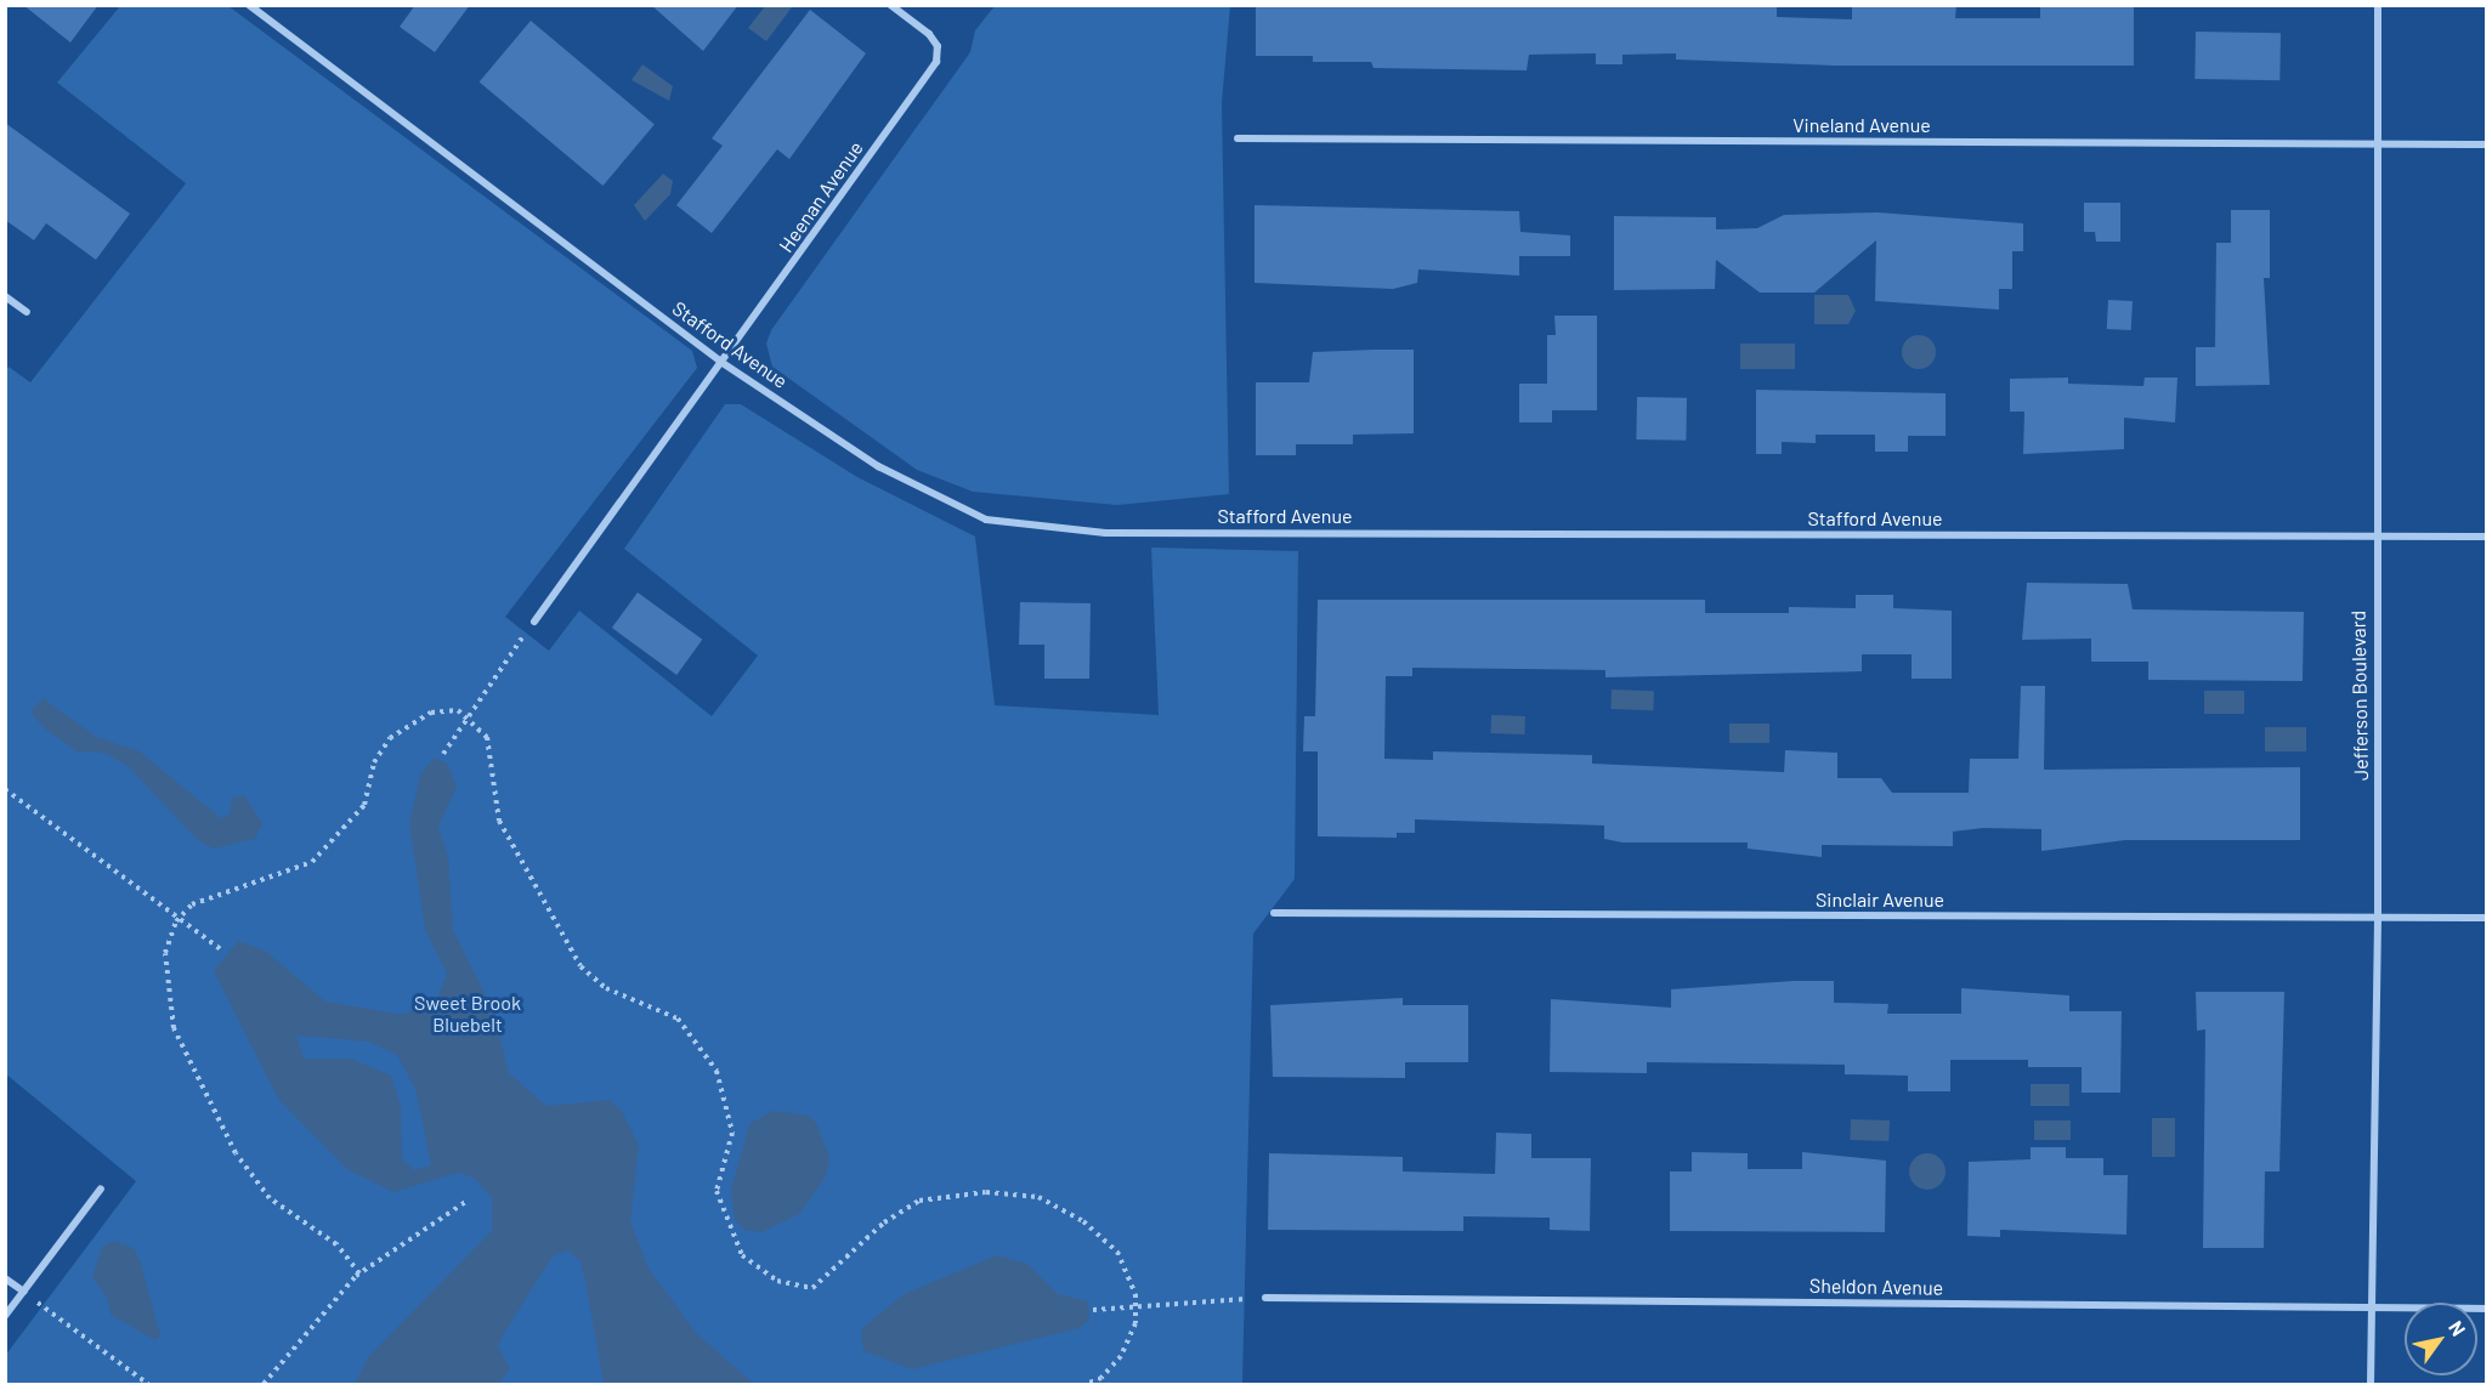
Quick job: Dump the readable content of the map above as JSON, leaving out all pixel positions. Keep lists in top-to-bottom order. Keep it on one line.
{"streets":{"street":["Vineland Avenue","Heenan Avenue","Stafford Avenue","Jefferson Boulevard","Sinclair Avenue","Sheldon Avenue"]},"crossings":[["Vineland Avenue","Jefferson Boulevard"],["Heenan Avenue","Stafford Avenue"],["Stafford Avenue","Jefferson Boulevard"],["Jefferson Boulevard","Sinclair Avenue"],["Jefferson Boulevard","Sheldon Avenue"]],"parks":["Sweet Brook Bluebelt"],"north":"top right"}
